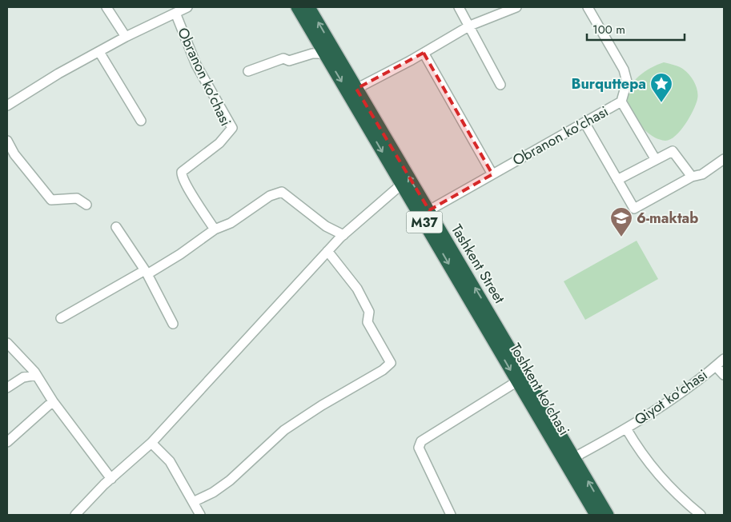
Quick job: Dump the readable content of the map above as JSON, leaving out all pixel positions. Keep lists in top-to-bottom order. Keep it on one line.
{"streets":{"highway":["M37","Tashkent Street","Toshkent ko'chasi"],"street":["Obranon ko'chasi","Qiyot ko'chasi"]},"crossings":[["Obranon ko'chasi","Tashkent Street"],["M37","Toshkent ko'chasi"],["Tashkent Street","Toshkent ko'chasi"],["Tashkent Street","Qiyot ko'chasi"],["Toshkent ko'chasi","Qiyot ko'chasi"]],"one_way":["Toshkent ko'chasi"],"places":{"place":["Burquttepa"],"school or university":["6-maktab"]},"scale_bar":"100 m"}
